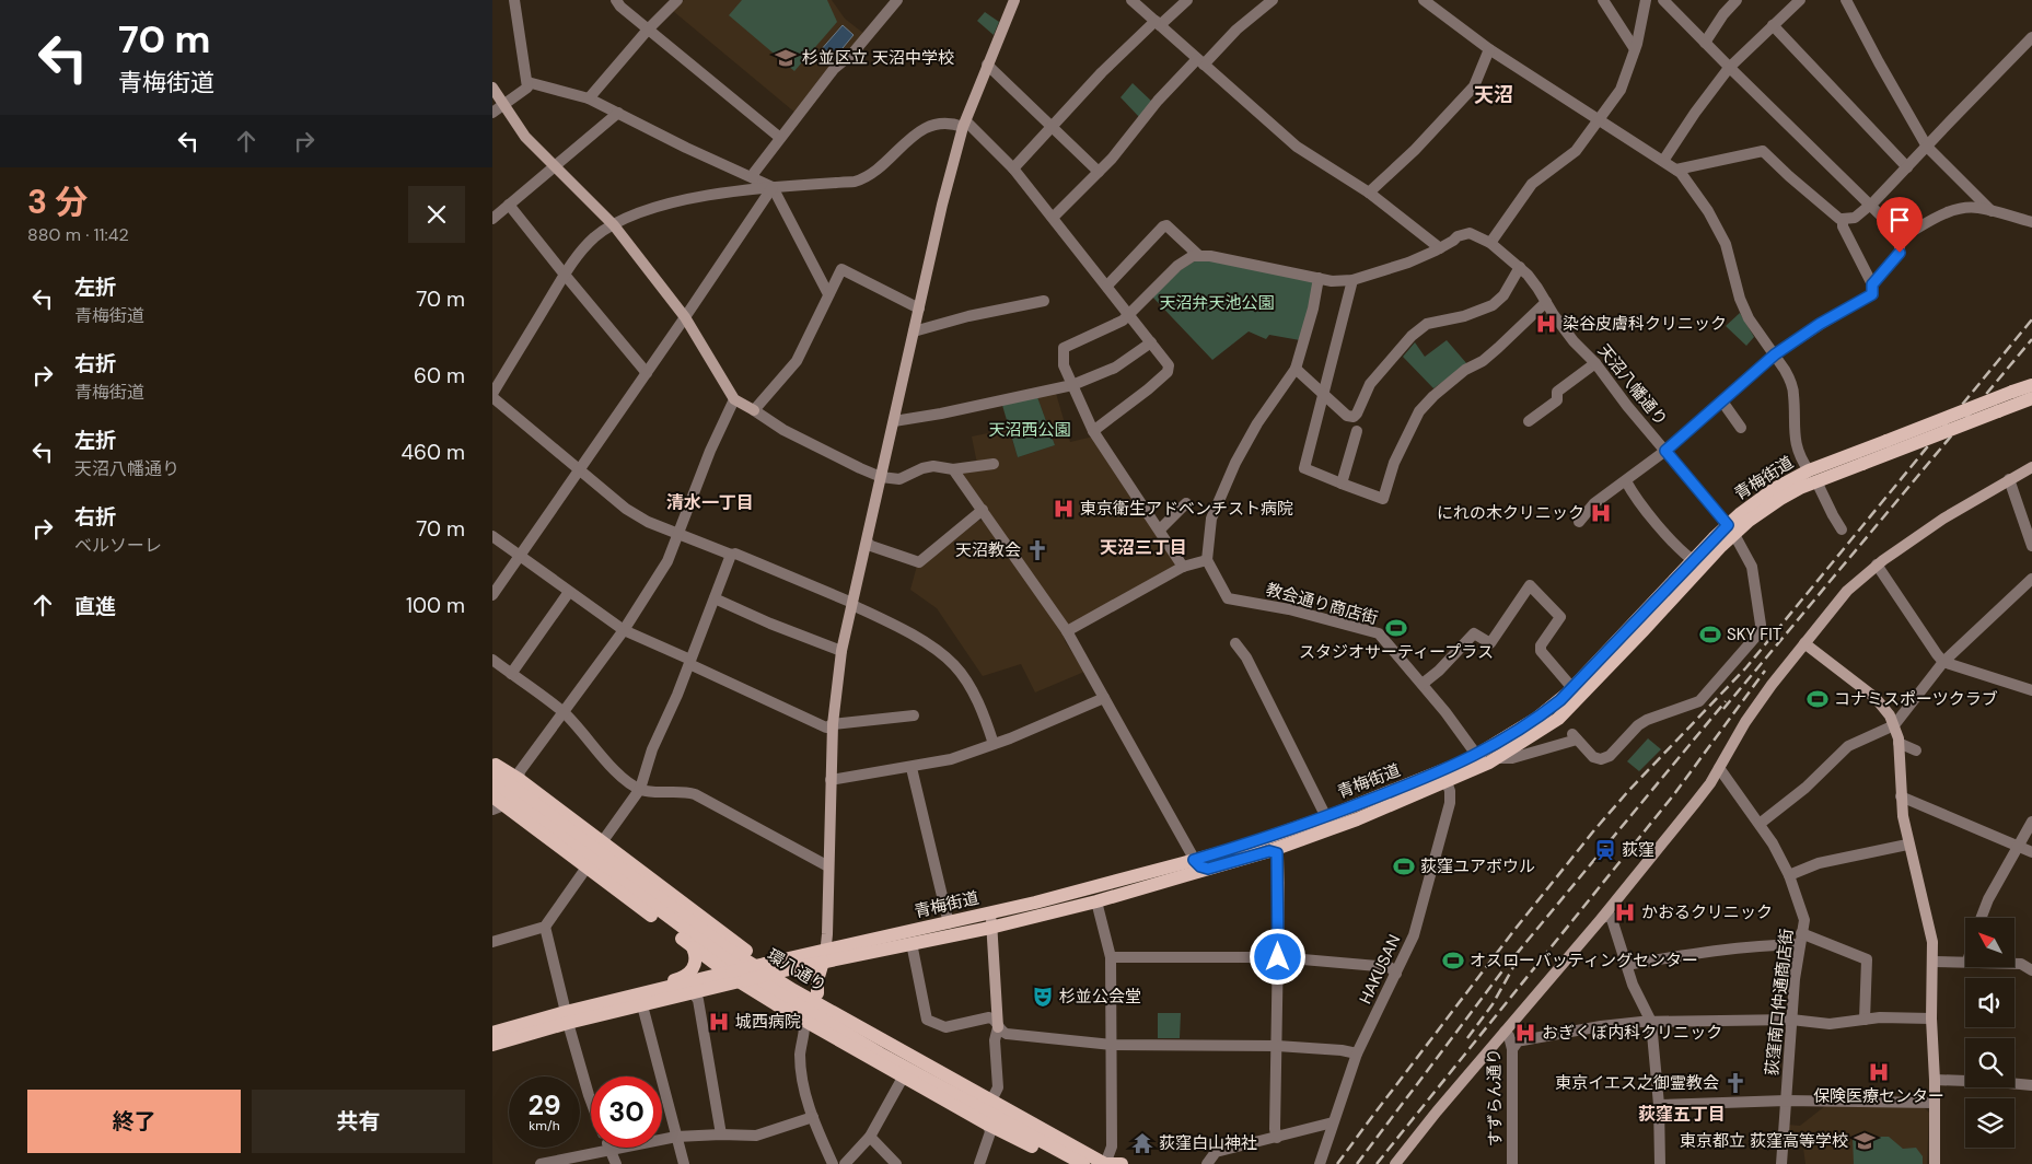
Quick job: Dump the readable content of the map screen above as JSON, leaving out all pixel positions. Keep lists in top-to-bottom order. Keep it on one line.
{"streets":{"main road":["青梅街道","環八通り"],"street":["天沼八幡通り","教会通り商店街","HAKUSAN","荻窪南口仲通商店街","すずらん通り"]},"crossings":[["天沼八幡通り","青梅街道"],["青梅街道","教会通り商店街"],["青梅街道","HAKUSAN"]],"districts":["天沼","清水一丁目","天沼三丁目","荻窪五丁目"],"parks":["天沼弁天池公園","天沼西公園"],"places":{"school or university":["杉並区立 天沼中学校","東京都立 荻窪高等学校"],"hospital":["染谷皮膚科クリニック","東京衛生アドベンチスト病院","にれの木クリニック","かおるクリニック","城西病院","おぎくぼ内科クリニック","保険医療センター"],"church":["天沼教会","東京イエス之御霊教会"],"sports":["スタジオサーティープラス","SKY FIT","コナミスポーツクラブ","荻窪ユアボウル","オスローバッティングセンター"],"station":["荻窪"],"theatre":["杉並公会堂"],"temple":["荻窪白山神社"]},"north":"top left","page":{"turn":["70 m","青梅街道"],"heading":["3 分","880 m · 11:42"],"list":[{"name":"左折","note":"青梅街道","value":"70 m"},{"name":"右折","note":"青梅街道","value":"60 m"},{"name":"左折","note":"天沼八幡通り","value":"460 m"},{"name":"右折","note":"ベルソーレ","value":"70 m"},{"name":"直進","value":"100 m"}],"speed":"29 km/h","limit":"30","buttons":["終了","共有"]}}
